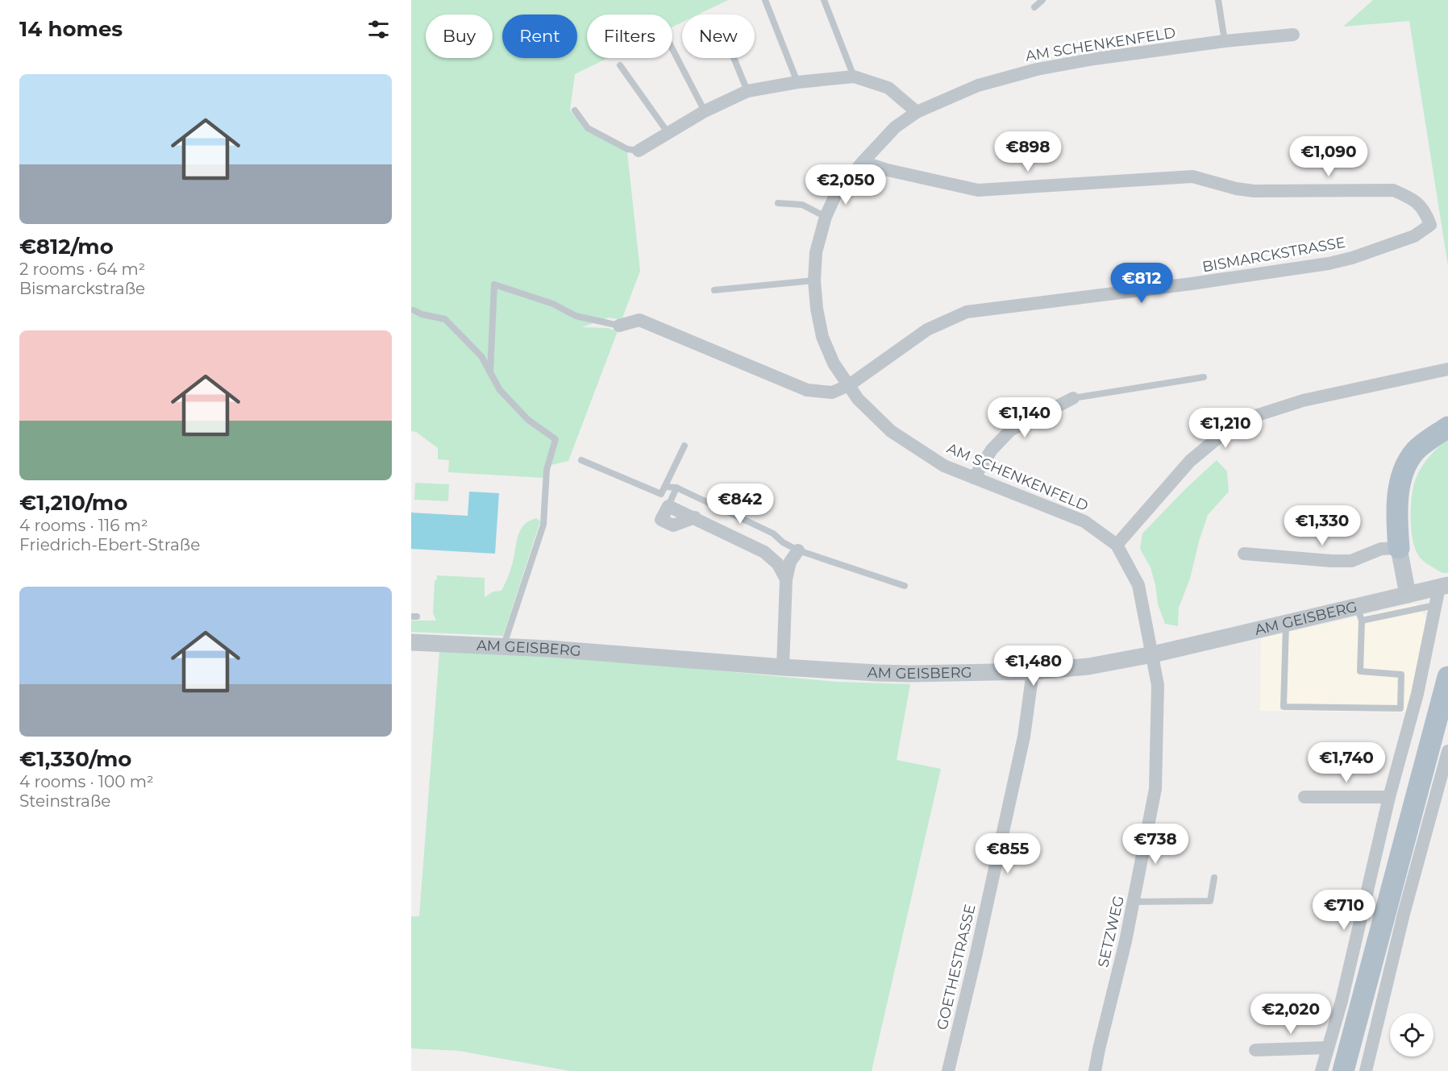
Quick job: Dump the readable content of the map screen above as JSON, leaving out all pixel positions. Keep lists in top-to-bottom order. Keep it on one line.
{"streets":{"street":["AM SCHENKENFELD","BISMARCKSTRASSE","AM GEISBERG","SETZWEG","GOETHESTRASSE"]},"crossings":[["AM SCHENKENFELD","BISMARCKSTRASSE"],["AM SCHENKENFELD","AM GEISBERG"],["AM SCHENKENFELD","SETZWEG"],["AM GEISBERG","SETZWEG"],["AM GEISBERG","GOETHESTRASSE"]],"page":{"heading":"14 homes","chip":["Buy","Rent","Filters","New"],"list":[{"name":"€812/mo","note":"2 rooms · 64 m² · Bismarckstraße"},{"name":"€1,210/mo","note":"4 rooms · 116 m² · Friedrich-Ebert-Straße"},{"name":"€1,330/mo","note":"4 rooms · 100 m² · Steinstraße"}],"price":["€898","€1,090","€2,050","€812","€1,140","€1,210","€842","€1,330","€1,480","€1,740","€738","€855","€710","€2,020"]}}
